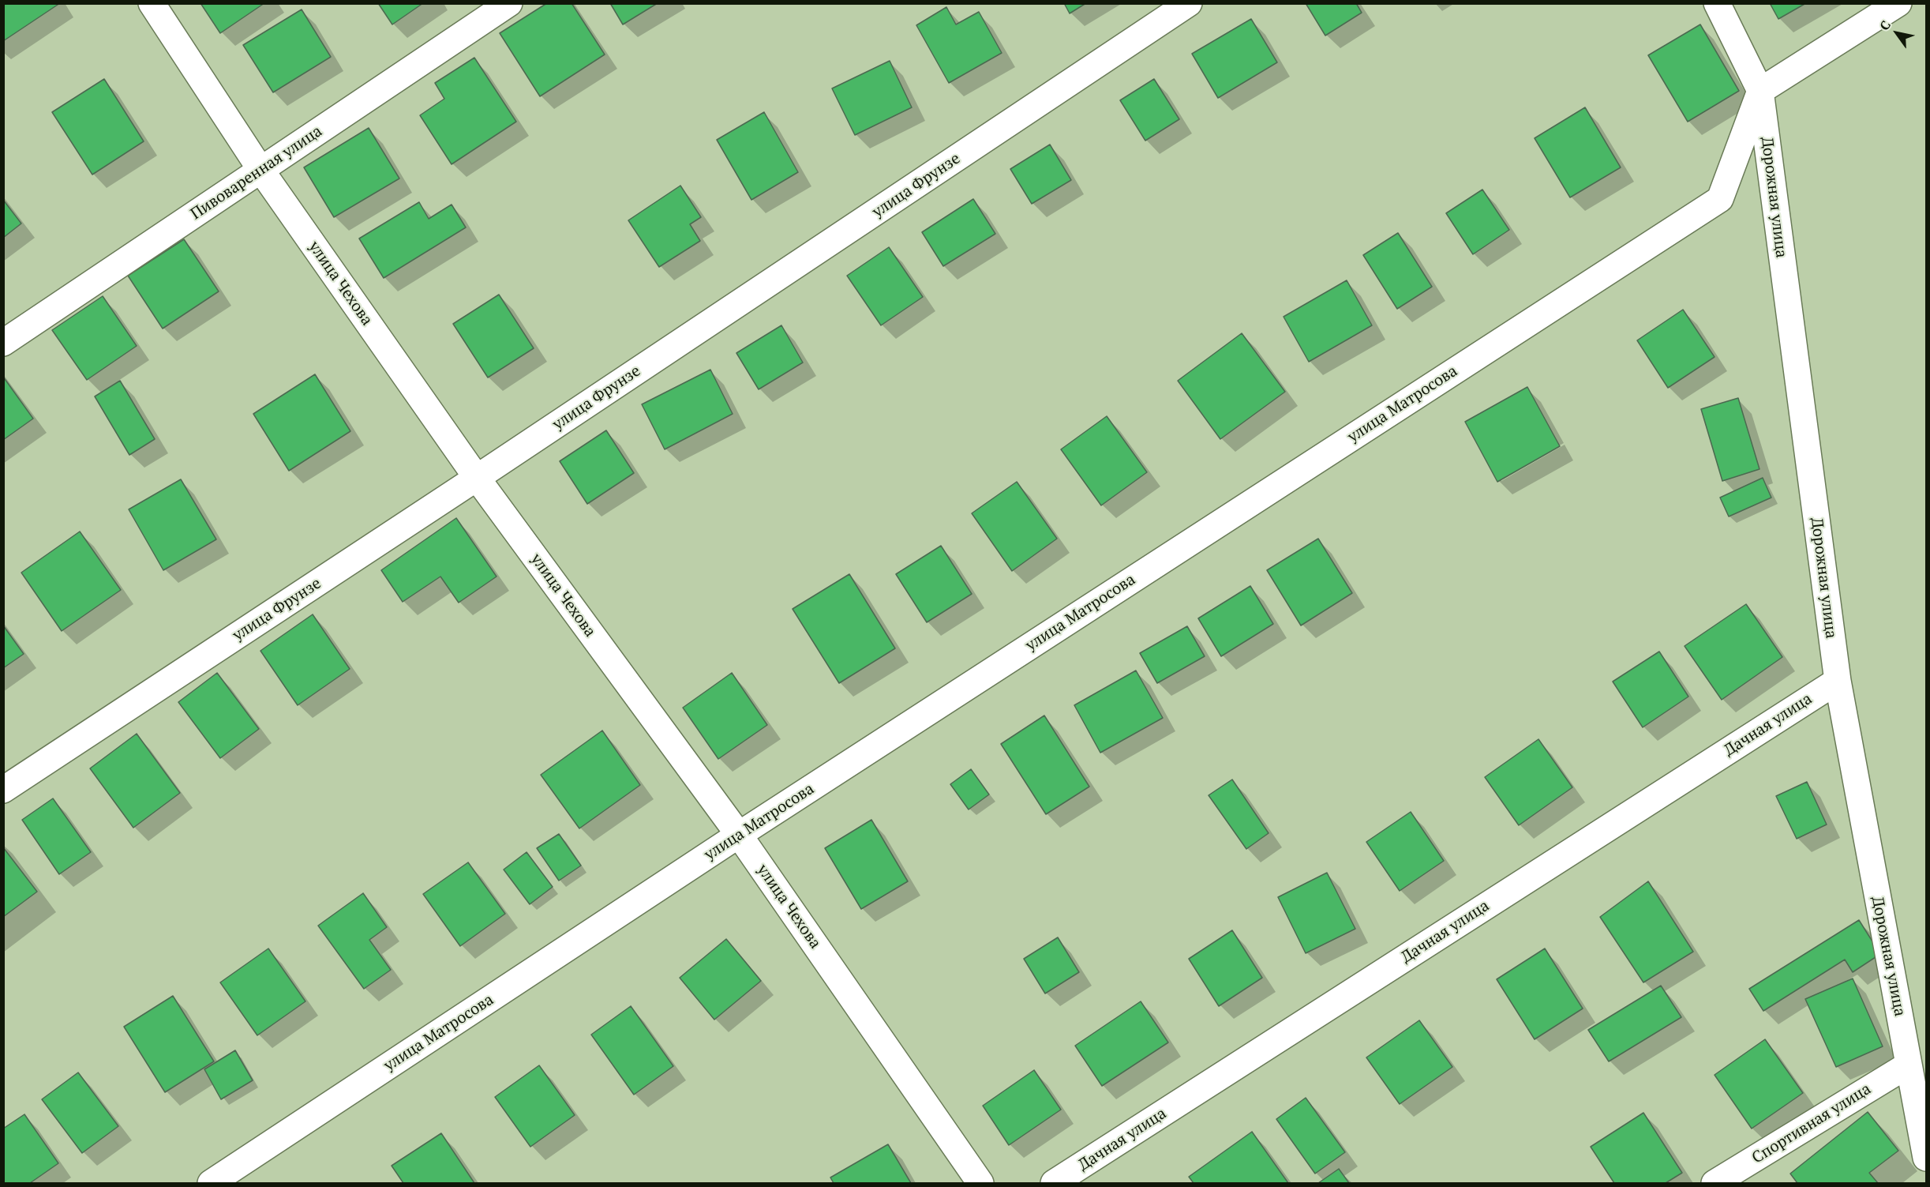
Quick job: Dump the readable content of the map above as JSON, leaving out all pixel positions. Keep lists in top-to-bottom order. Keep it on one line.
{"streets":{"street":["Пивоваренная улица","улица Фрунзе","Дорожная улица","улица Чехова","улица Матросова","Дачная улица","Спортивная улица"]},"crossings":[["Пивоваренная улица","улица Чехова"],["улица Фрунзе","улица Чехова"],["Дорожная улица","улица Матросова"],["Дорожная улица","Дачная улица"],["Дорожная улица","Спортивная улица"],["улица Чехова","улица Матросова"]],"north":"top left"}
